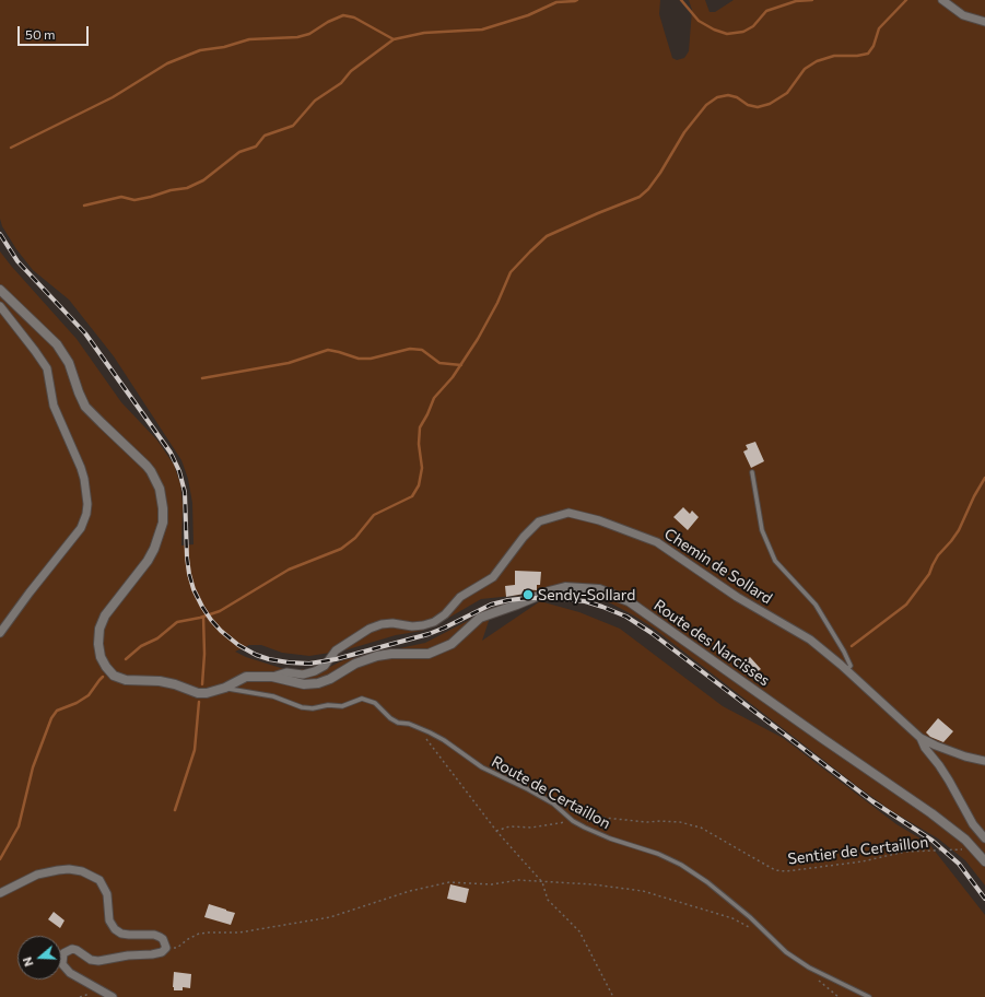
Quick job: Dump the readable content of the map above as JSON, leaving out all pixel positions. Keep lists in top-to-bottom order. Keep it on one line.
{"streets":{"street":["Chemin de Sollard","Route des Narcisses"],"lane":["Route de Certaillon"],"path":["Sentier de Certaillon"]},"crossings":[["Chemin de Sollard","Route des Narcisses"],["Route des Narcisses","Route de Certaillon"],["Route des Narcisses","Sentier de Certaillon"],["Route de Certaillon","Sentier de Certaillon"]],"places":["Sendy-Sollard"],"scale_bar":"50 m","north":"left"}
